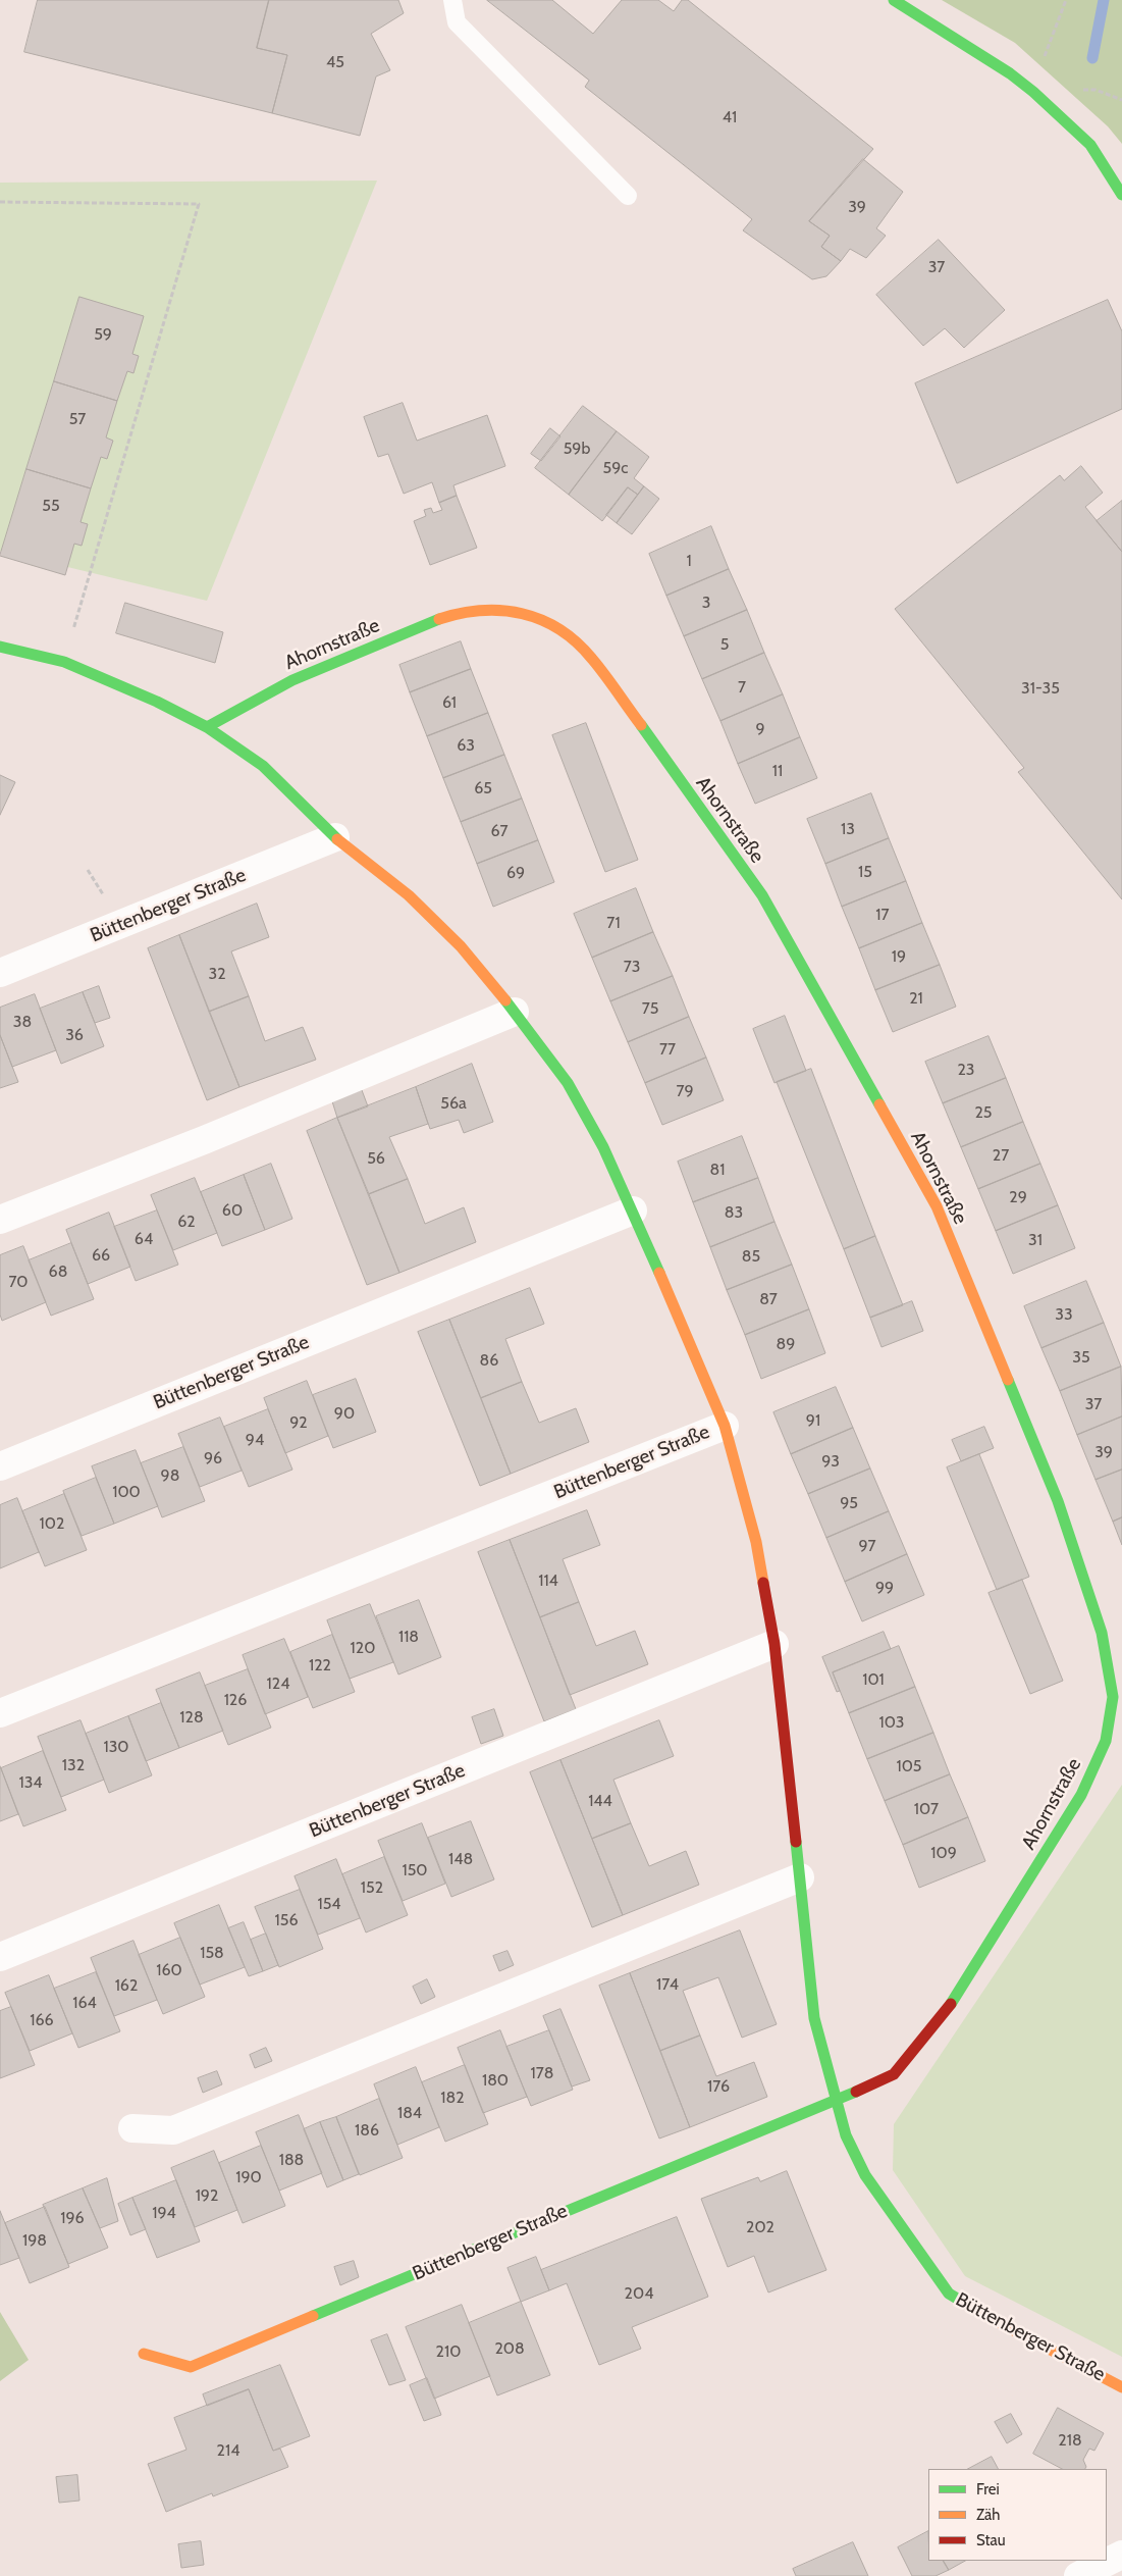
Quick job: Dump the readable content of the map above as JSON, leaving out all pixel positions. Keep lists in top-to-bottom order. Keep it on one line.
{"streets":{"street":["Ahornstraße","Büttenberger Straße"]},"crossings":[["Ahornstraße","Büttenberger Straße"]],"house_numbers":["45","41","39","37","59","57","59b","59c","55","1","3","5","7","31-35","61","9","63","11","65","13","67","15","69","17","71","19","73","32","21","75","38","36","77","23","79","56a","25","27","56","81","29","60","83","62","64","31","66","85","68","70","87","33","89","35","86","37","90","91","92","94","39","96","93","98","100","95","102","97","114","99","118","120","122","101","124","126","128","103","130","132","105","134","144","107","109","148","150","152","154","156","158","160","174","162","164","166","178","180","176","182","184","186","188","190","192","194","196","202","198","204","208","210","218","214"],"legend":["Frei","Zäh","Stau"]}
